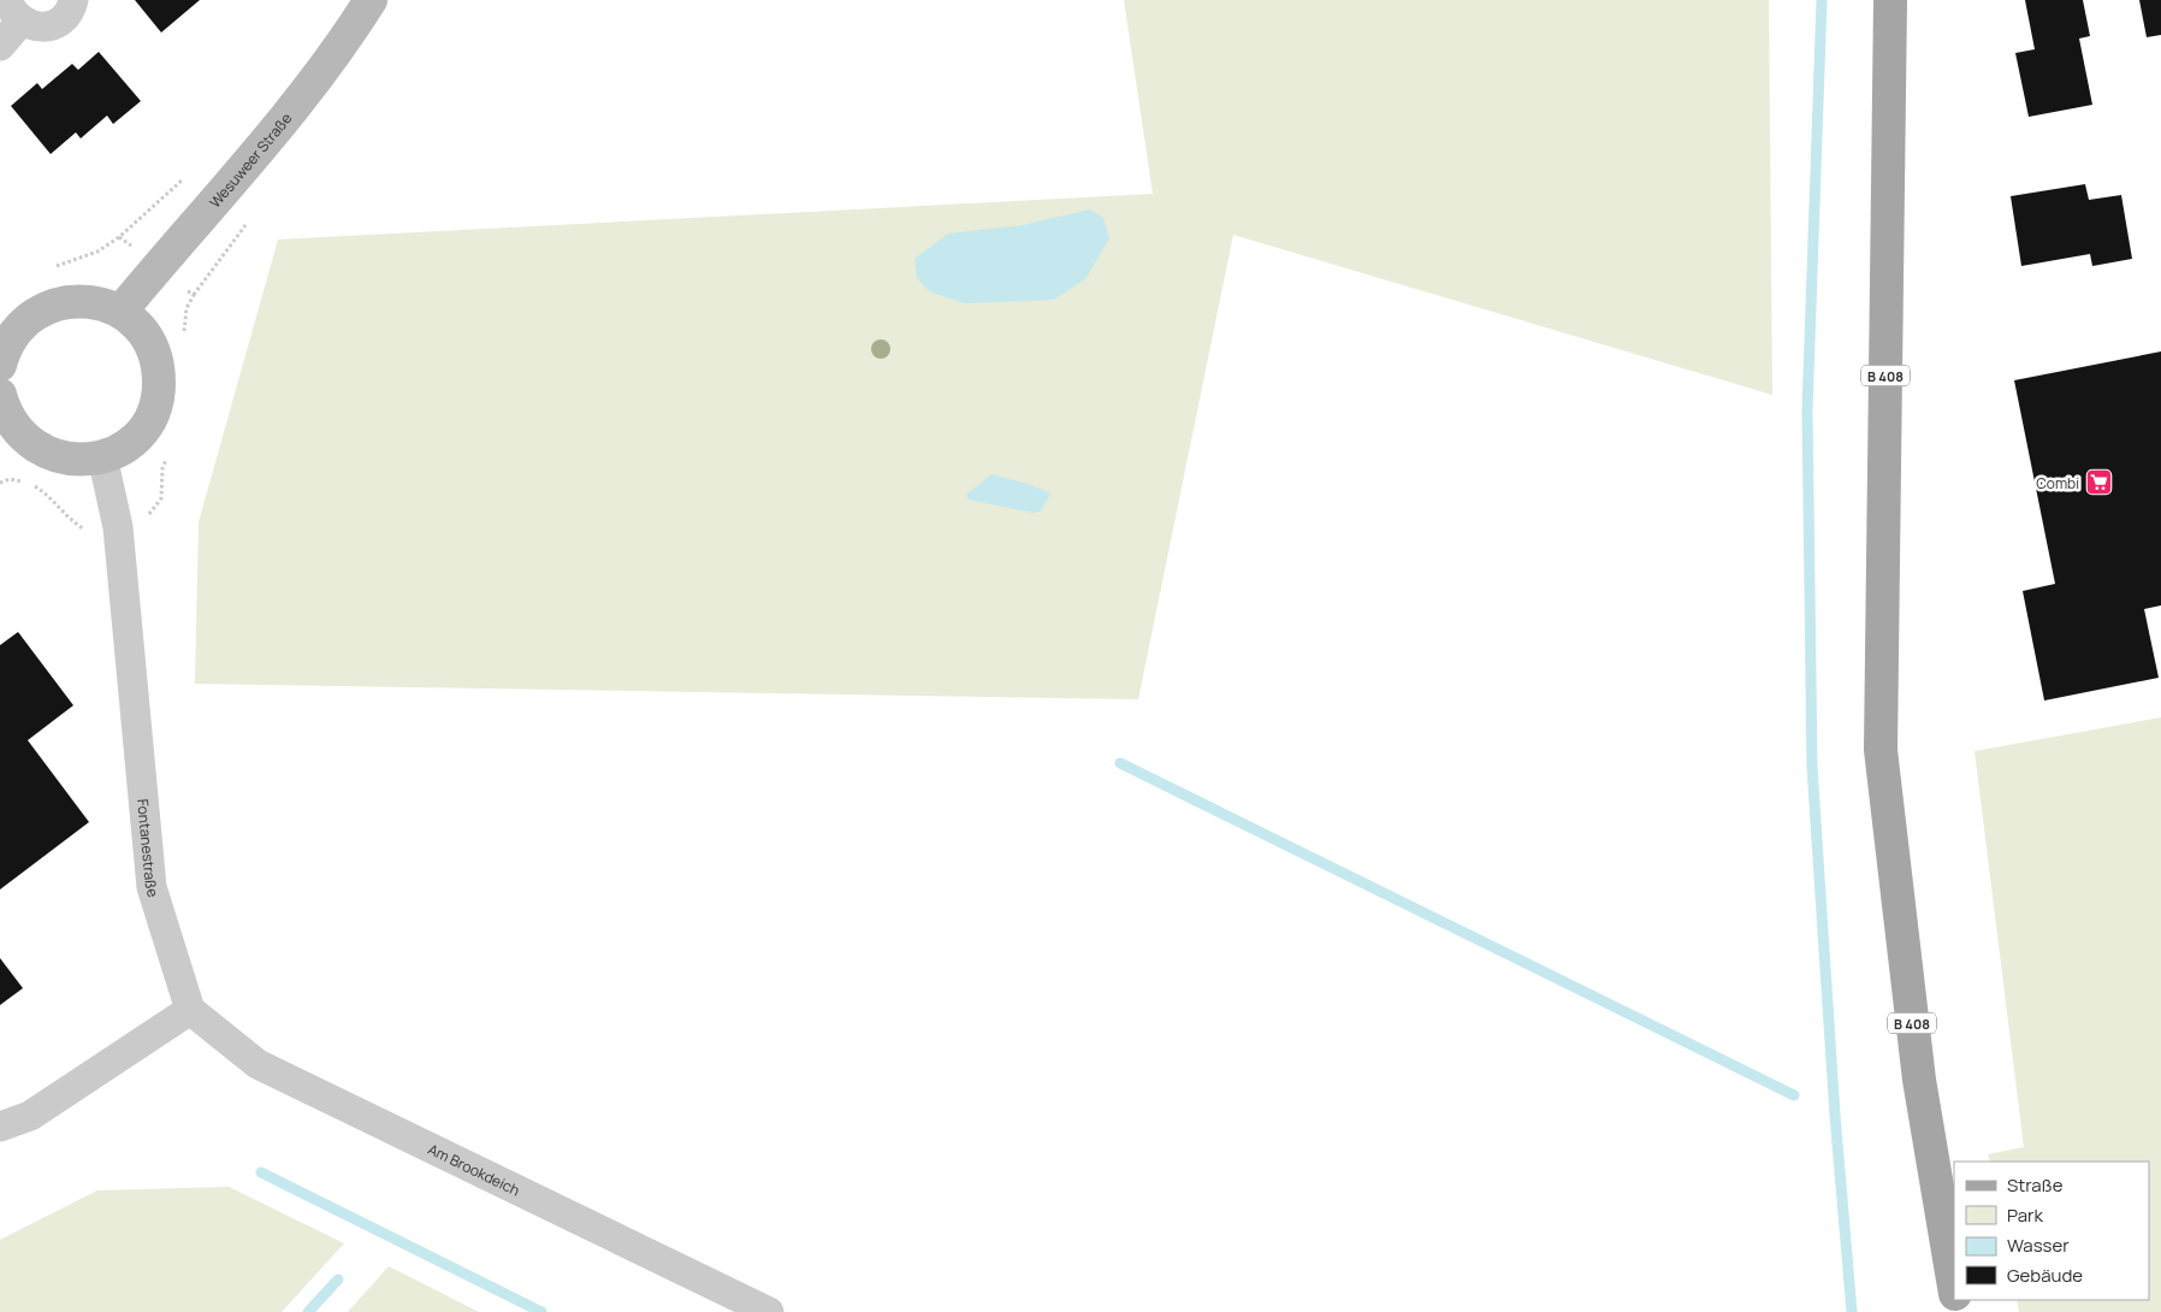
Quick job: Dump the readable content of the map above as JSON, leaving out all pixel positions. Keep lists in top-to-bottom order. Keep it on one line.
{"streets":{"main road":["Wesuweer Straße","B 408"],"street":["Fontanestraße","Am Brookdeich"]},"crossings":[["Fontanestraße","Am Brookdeich"]],"places":{"supermarket":["Combi"]},"legend":["Straße","Park","Wasser","Gebäude"]}
